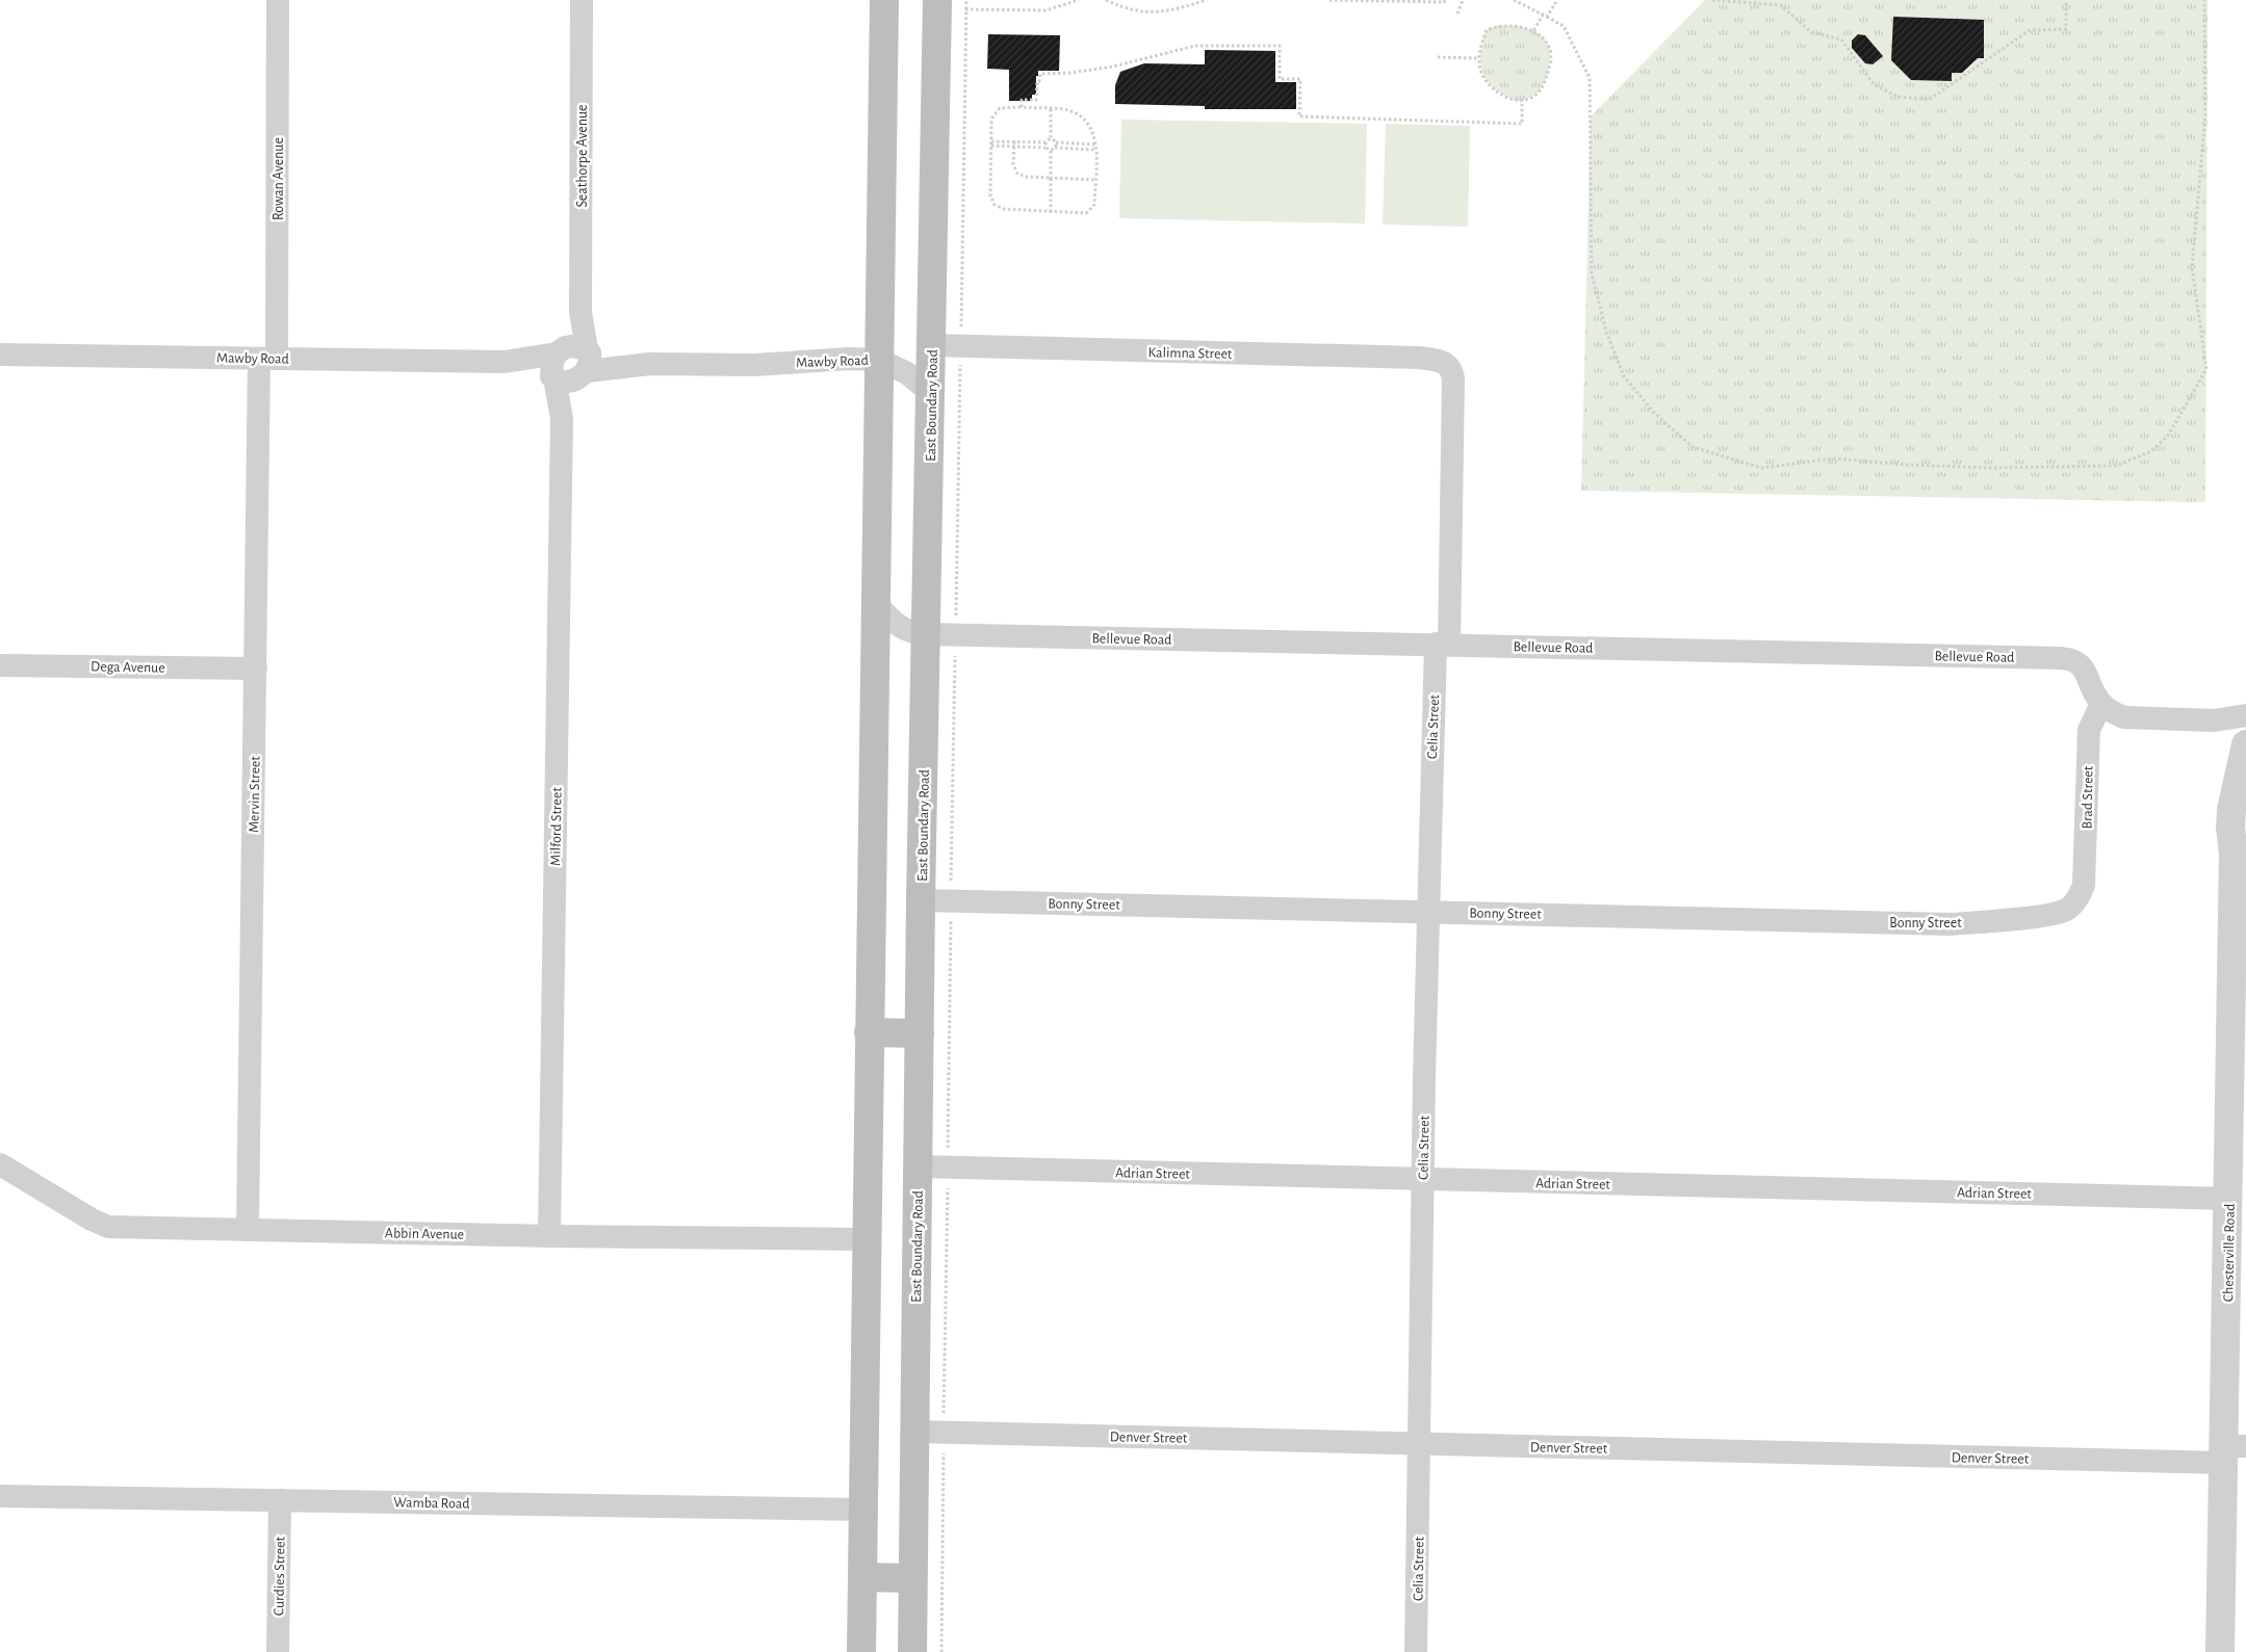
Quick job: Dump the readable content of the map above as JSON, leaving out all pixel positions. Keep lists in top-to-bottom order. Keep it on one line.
{"streets":{"main road":["East Boundary Road"],"street":["Seathorpe Avenue","Rowan Avenue","Kalimna Street","Mawby Road","Bellevue Road","Dega Avenue","Celia Street","Mervin Street","Brad Street","Milford Street","Bonny Street","Adrian Street","Abbin Avenue","Chesterville Road","Denver Street","Wamba Road","Curdies Street"]},"crossings":[["Seathorpe Avenue","Mawby Road"],["Seathorpe Avenue","Milford Street"],["Rowan Avenue","Mawby Road"],["Rowan Avenue","Mervin Street"],["Kalimna Street","East Boundary Road"],["Kalimna Street","Celia Street"],["Mawby Road","East Boundary Road"],["Mawby Road","Mervin Street"],["Mawby Road","Milford Street"],["East Boundary Road","Bellevue Road"],["East Boundary Road","Bonny Street"],["East Boundary Road","Adrian Street"],["East Boundary Road","Denver Street"],["Bellevue Road","Celia Street"],["Bellevue Road","Brad Street"],["Bellevue Road","Chesterville Road"],["Dega Avenue","Mervin Street"],["Celia Street","Bonny Street"],["Celia Street","Adrian Street"],["Celia Street","Denver Street"],["Mervin Street","Abbin Avenue"],["Brad Street","Bonny Street"],["Milford Street","Abbin Avenue"],["Adrian Street","Chesterville Road"],["Chesterville Road","Denver Street"],["Wamba Road","Curdies Street"]]}
